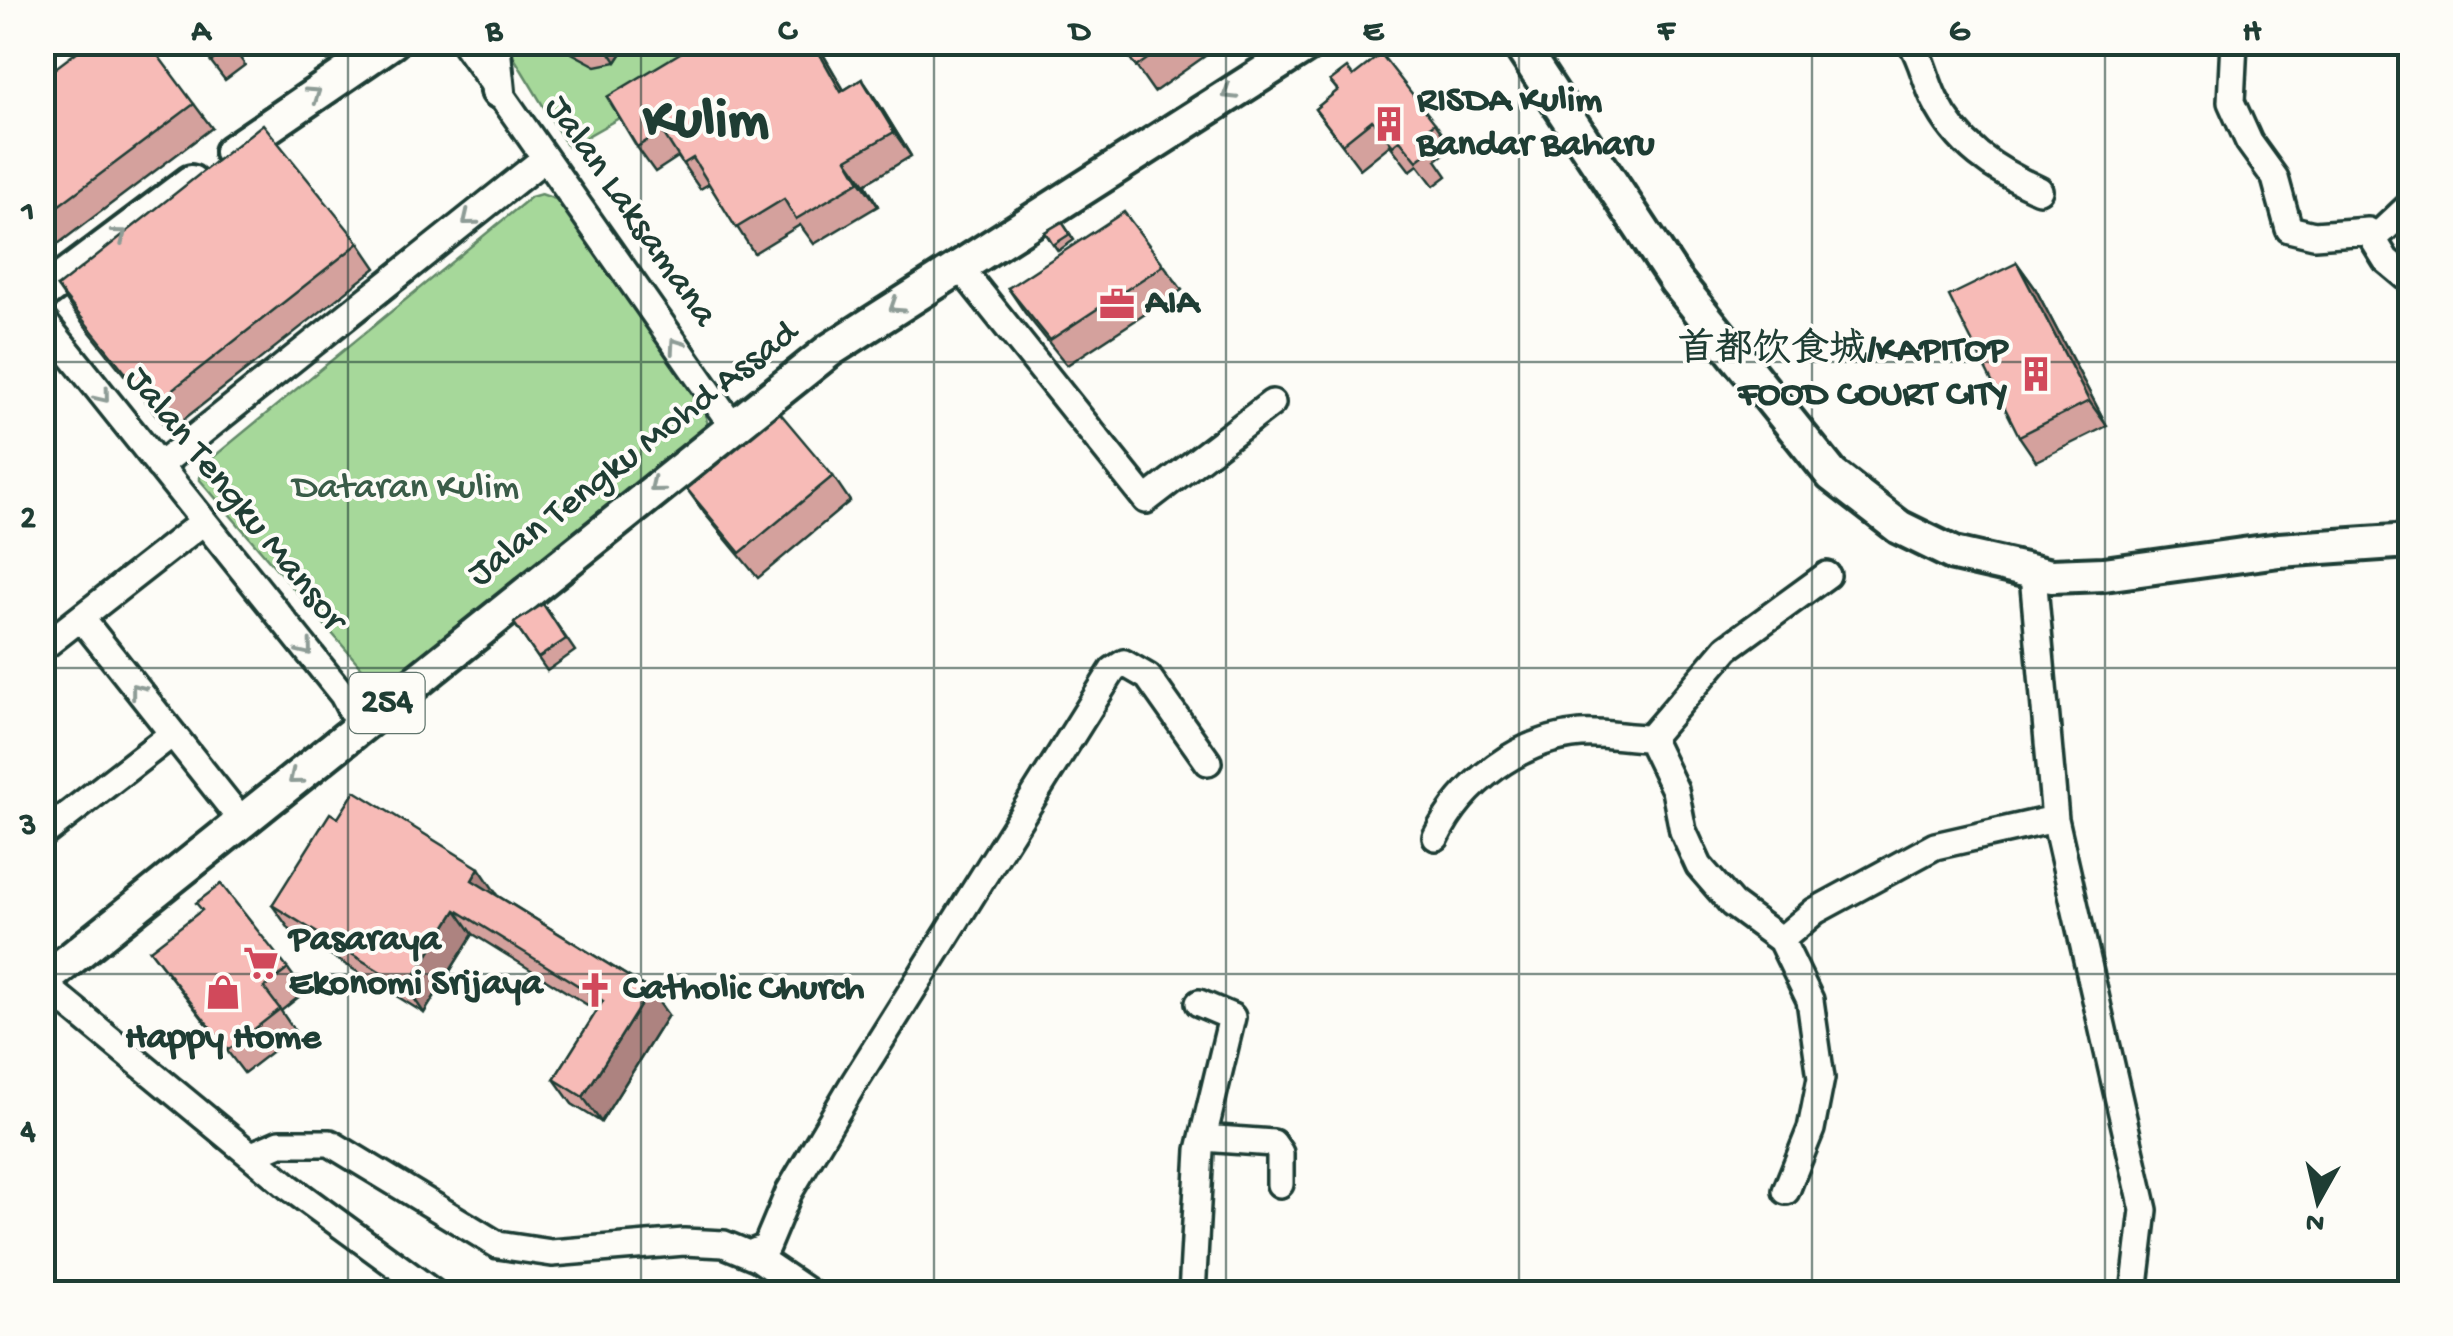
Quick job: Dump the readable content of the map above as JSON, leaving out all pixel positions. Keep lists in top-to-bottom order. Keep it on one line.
{"streets":{"main road":["Jalan Tengku Mohd Assad","254"],"street":["Jalan Laksamana","Jalan Tengku Mansor"]},"crossings":[["Jalan Laksamana","Jalan Tengku Mohd Assad"],["Jalan Tengku Mohd Assad","Jalan Tengku Mansor"]],"one_way":["Jalan Laksamana","Jalan Tengku Mohd Assad","Jalan Tengku Mansor"],"districts":["Kulim"],"parks":["Dataran Kulim"],"places":{"building":["RISDA Kulim Bandar Baharu","首都饮食城/KAPITOP FOOD COURT CITY"],"office":["AIA"],"supermarket":["Pasaraya Ekonomi Srijaya"],"church":["Catholic Church"],"shop":["Happy Home"]},"north":"bottom","grid":{"columns":["A","B","C","D","E","F","G","H"],"rows":["1","2","3","4"]}}
